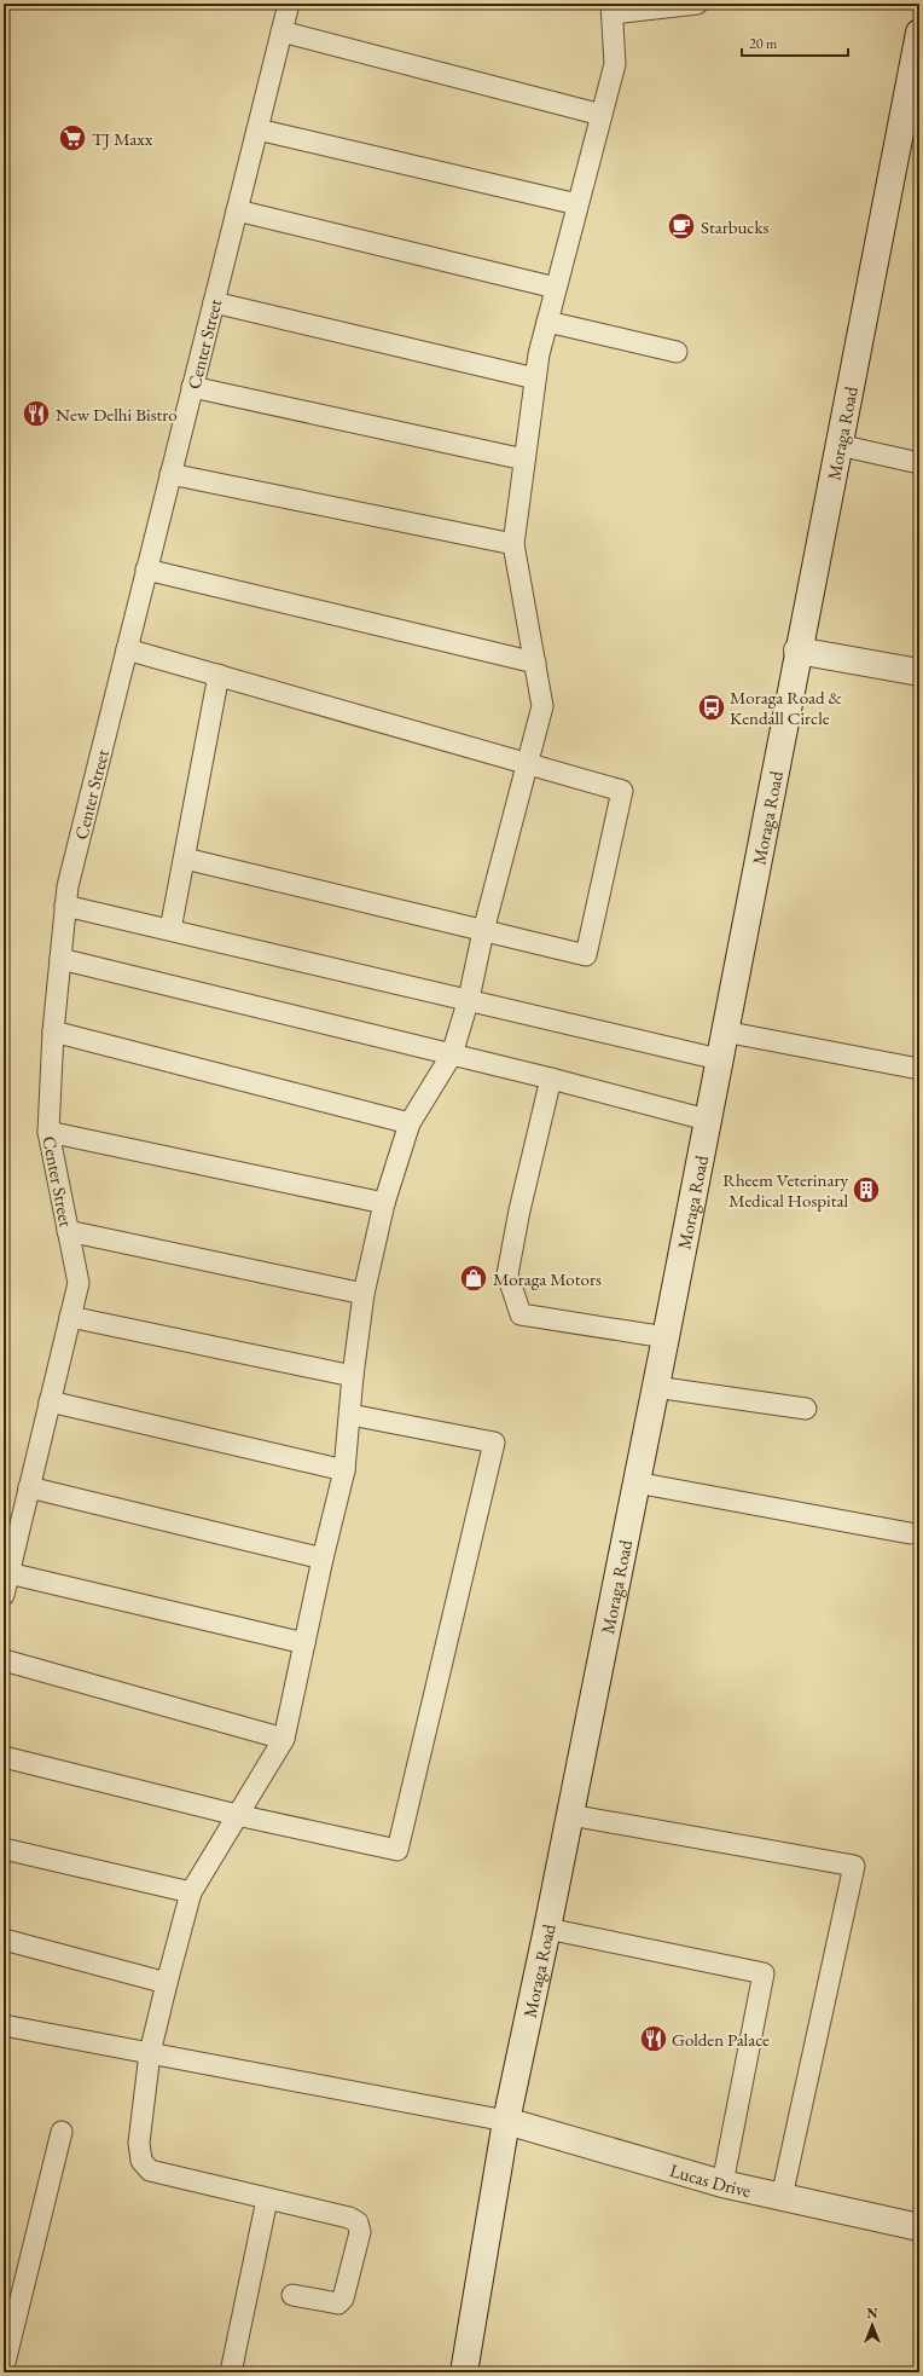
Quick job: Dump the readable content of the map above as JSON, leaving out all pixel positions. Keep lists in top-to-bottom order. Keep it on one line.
{"streets":{"main road":["Moraga Road","Lucas Drive"],"lane":["Center Street"]},"crossings":[["Moraga Road","Lucas Drive"]],"places":{"supermarket":["TJ Maxx"],"cafe":["Starbucks"],"restaurant":["New Delhi Bistro","Golden Palace"],"bus stop":["Moraga Road & Kendall Circle"],"building":["Rheem Veterinary Medical Hospital"],"shop":["Moraga Motors"]},"scale_bar":"20 m","north":"top"}
